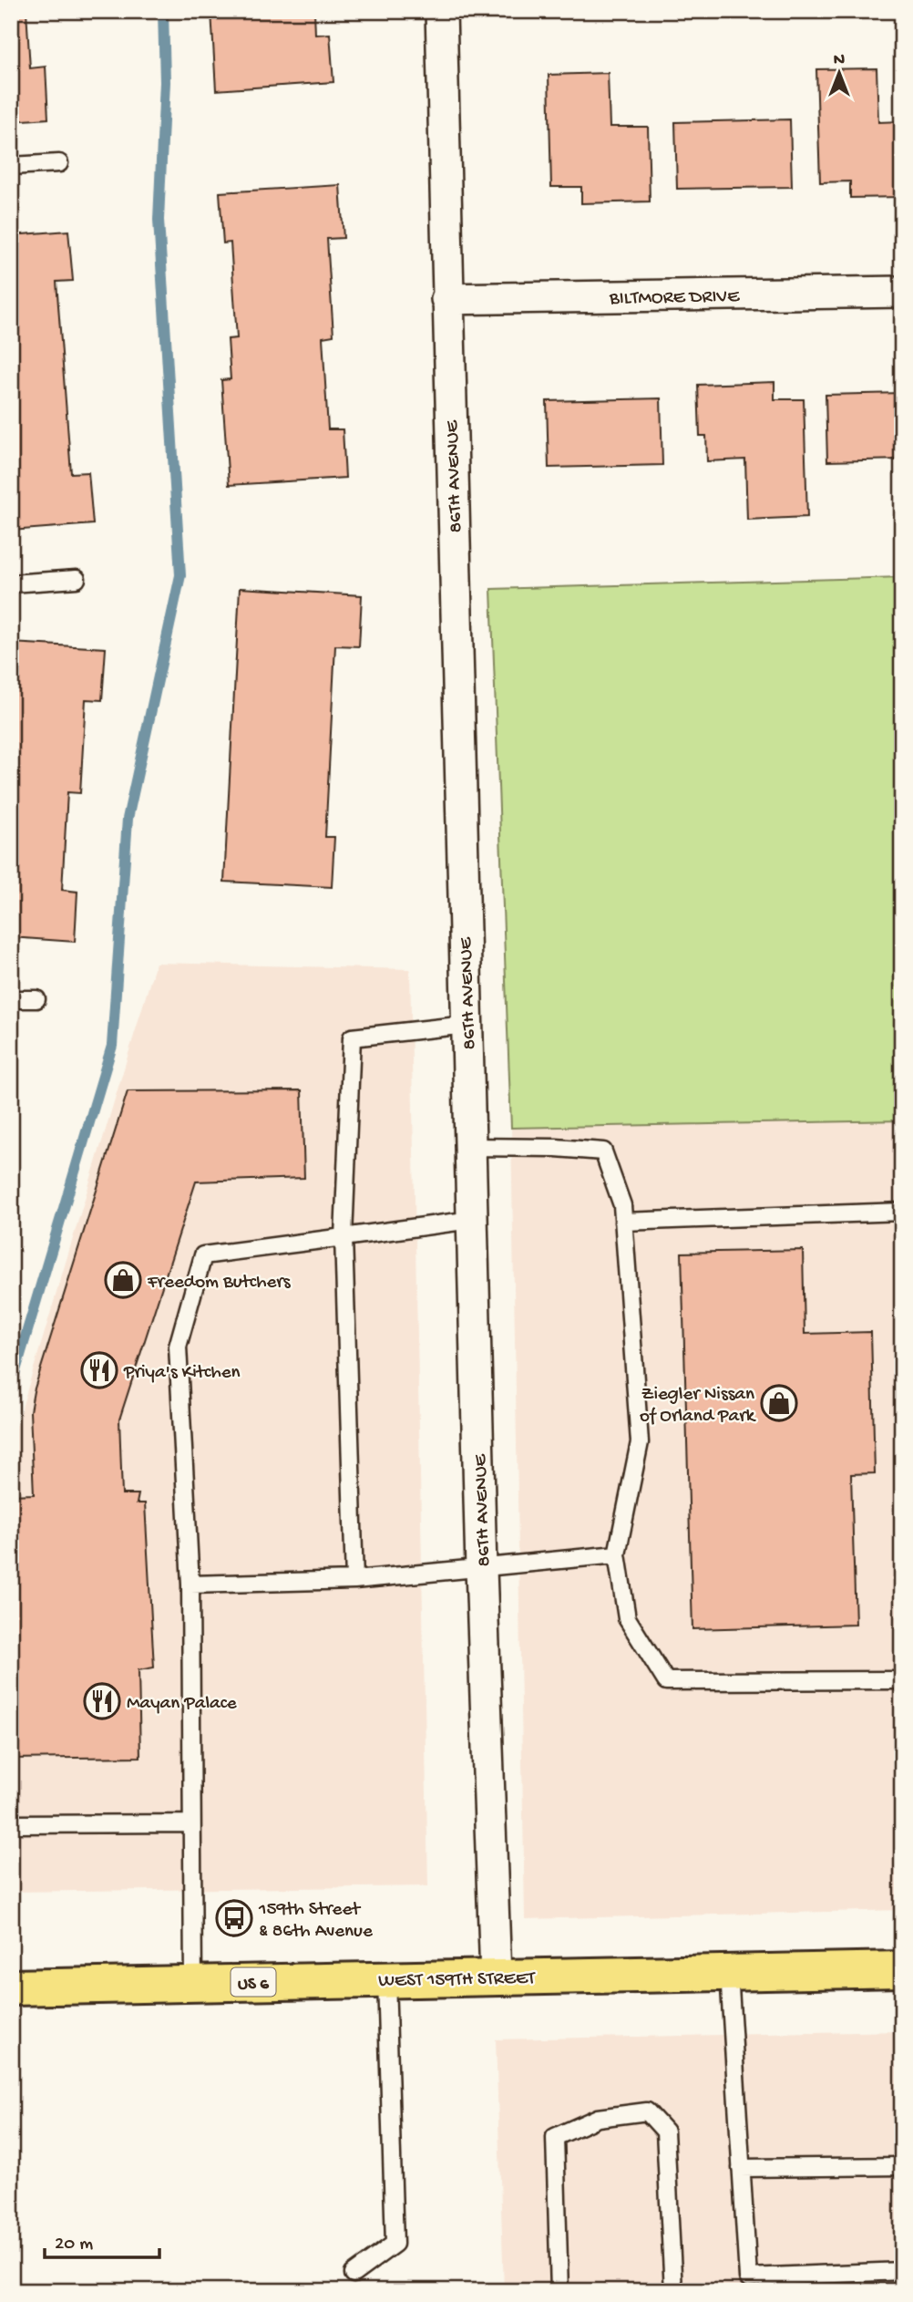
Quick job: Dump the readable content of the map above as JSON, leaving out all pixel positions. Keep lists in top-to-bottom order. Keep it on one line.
{"streets":{"main road":["WEST 159TH STREET","US 6"],"street":["BILTMORE DRIVE","86TH AVENUE"]},"crossings":[["BILTMORE DRIVE","86TH AVENUE"],["86TH AVENUE","WEST 159TH STREET"]],"places":{"shop":["Freedom Butchers","Ziegler Nissan of Orland Park"],"restaurant":["Priya's Kitchen","Mayan Palace"],"bus stop":["159th Street & 86th Avenue"]},"scale_bar":"20 m","north":"top"}
